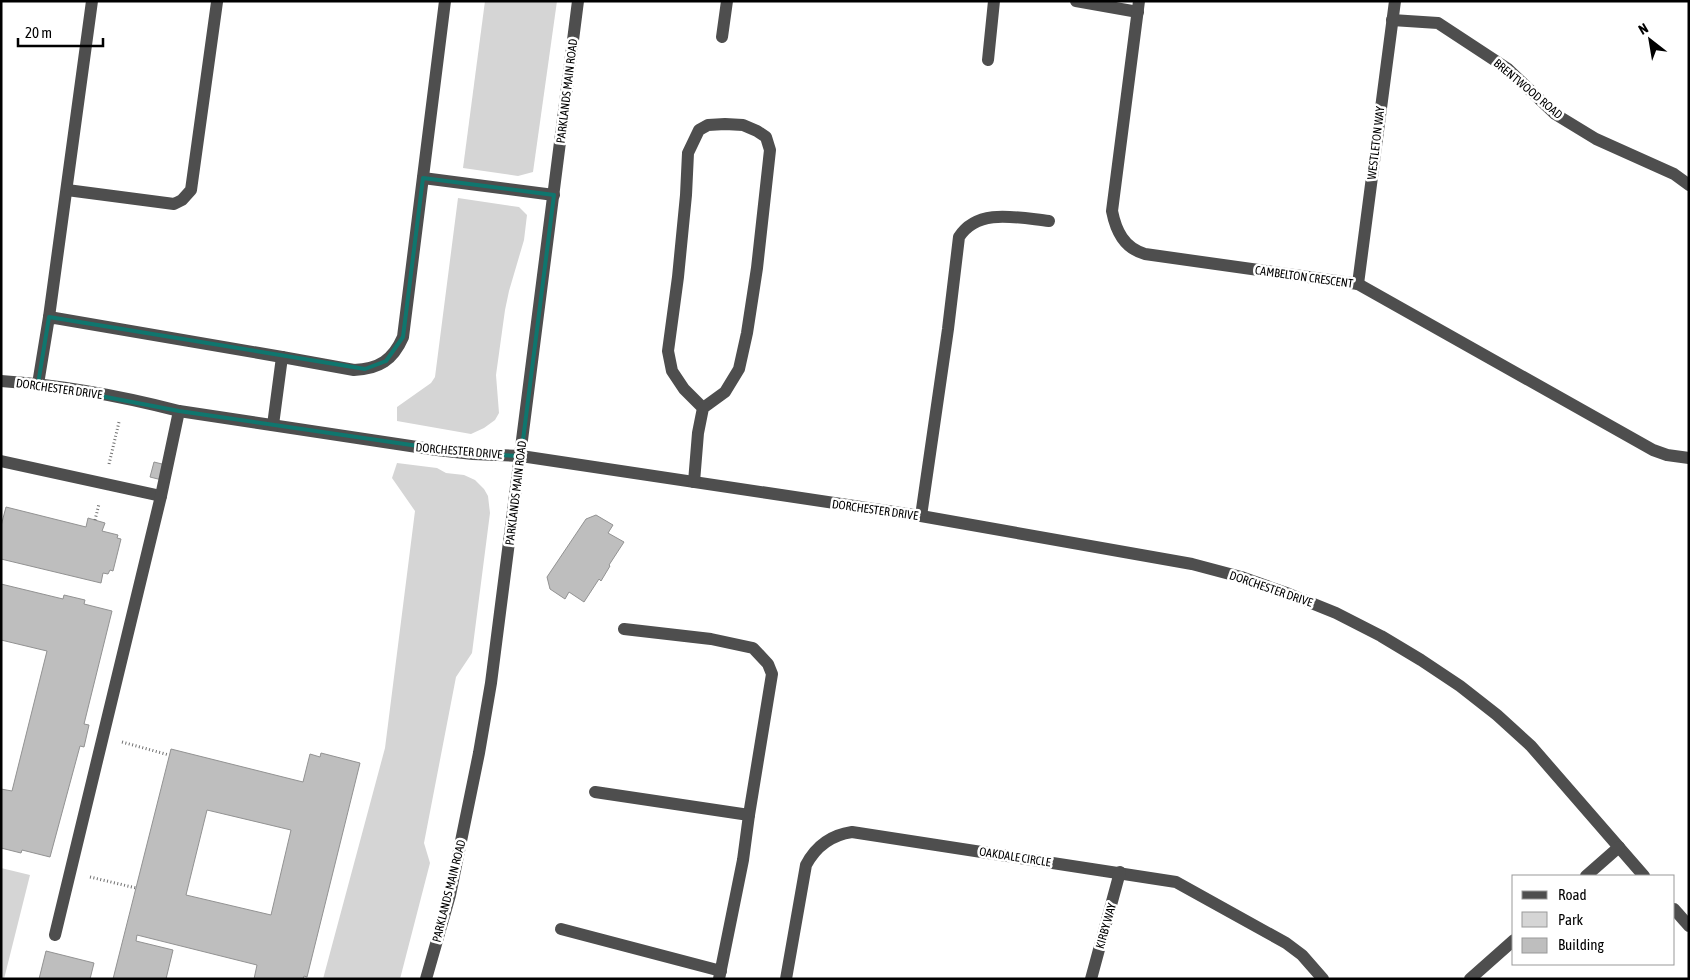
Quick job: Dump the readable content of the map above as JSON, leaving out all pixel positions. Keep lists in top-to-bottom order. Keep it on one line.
{"streets":{"street":["BRENTWOOD ROAD","PARKLANDS MAIN ROAD","WESTLETON WAY","CAMBELTON CRESCENT","DORCHESTER DRIVE","OAKDALE CIRCLE","KIRBY WAY"]},"crossings":[["BRENTWOOD ROAD","WESTLETON WAY"],["PARKLANDS MAIN ROAD","DORCHESTER DRIVE"],["WESTLETON WAY","CAMBELTON CRESCENT"],["OAKDALE CIRCLE","KIRBY WAY"]],"legend":["Road","Park","Building"],"scale_bar":"20 m","north":"top left"}
